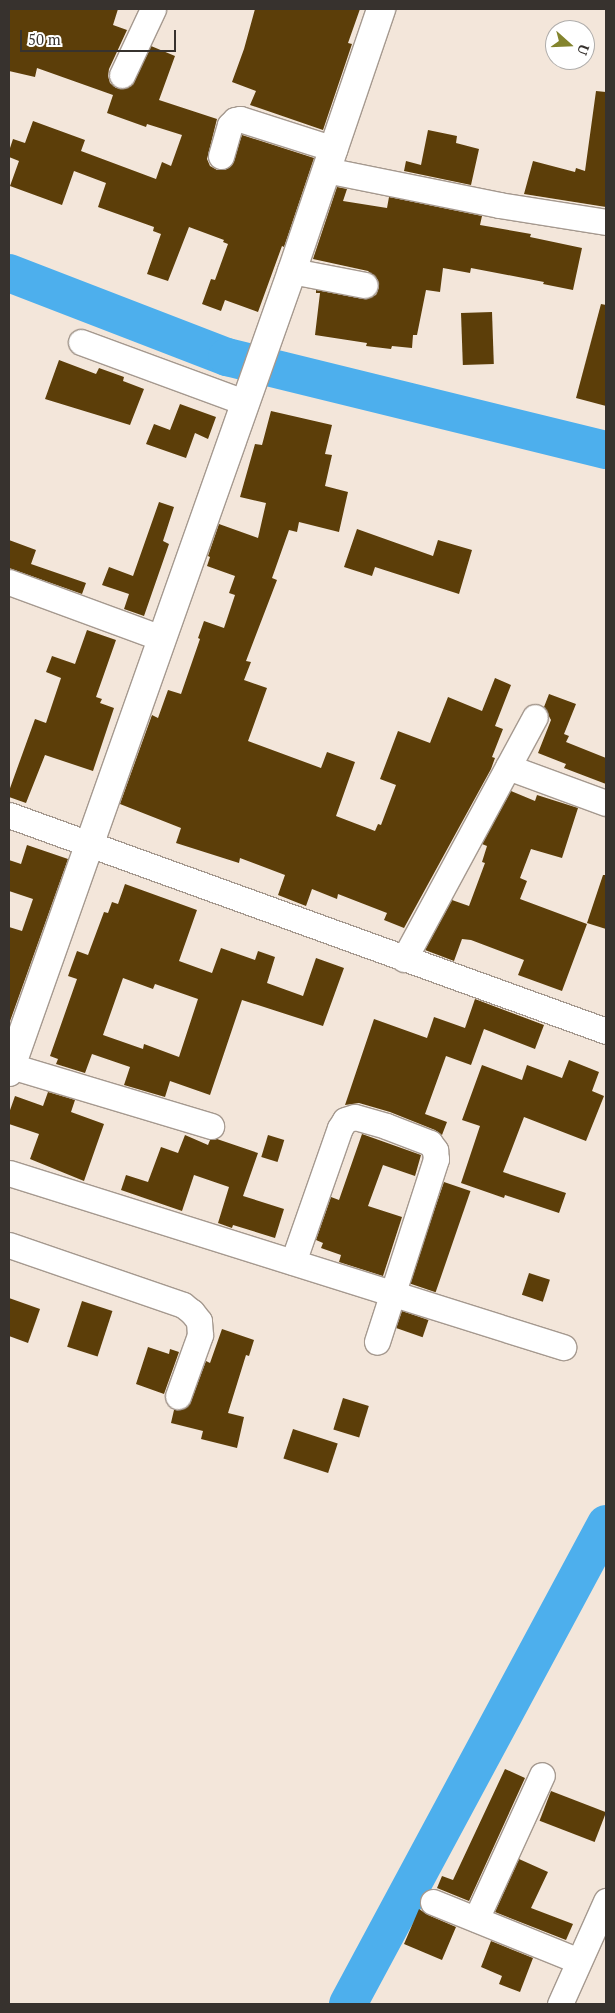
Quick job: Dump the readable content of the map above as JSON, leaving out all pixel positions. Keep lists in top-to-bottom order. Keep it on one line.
{"scale_bar":"50 m","north":"right"}
